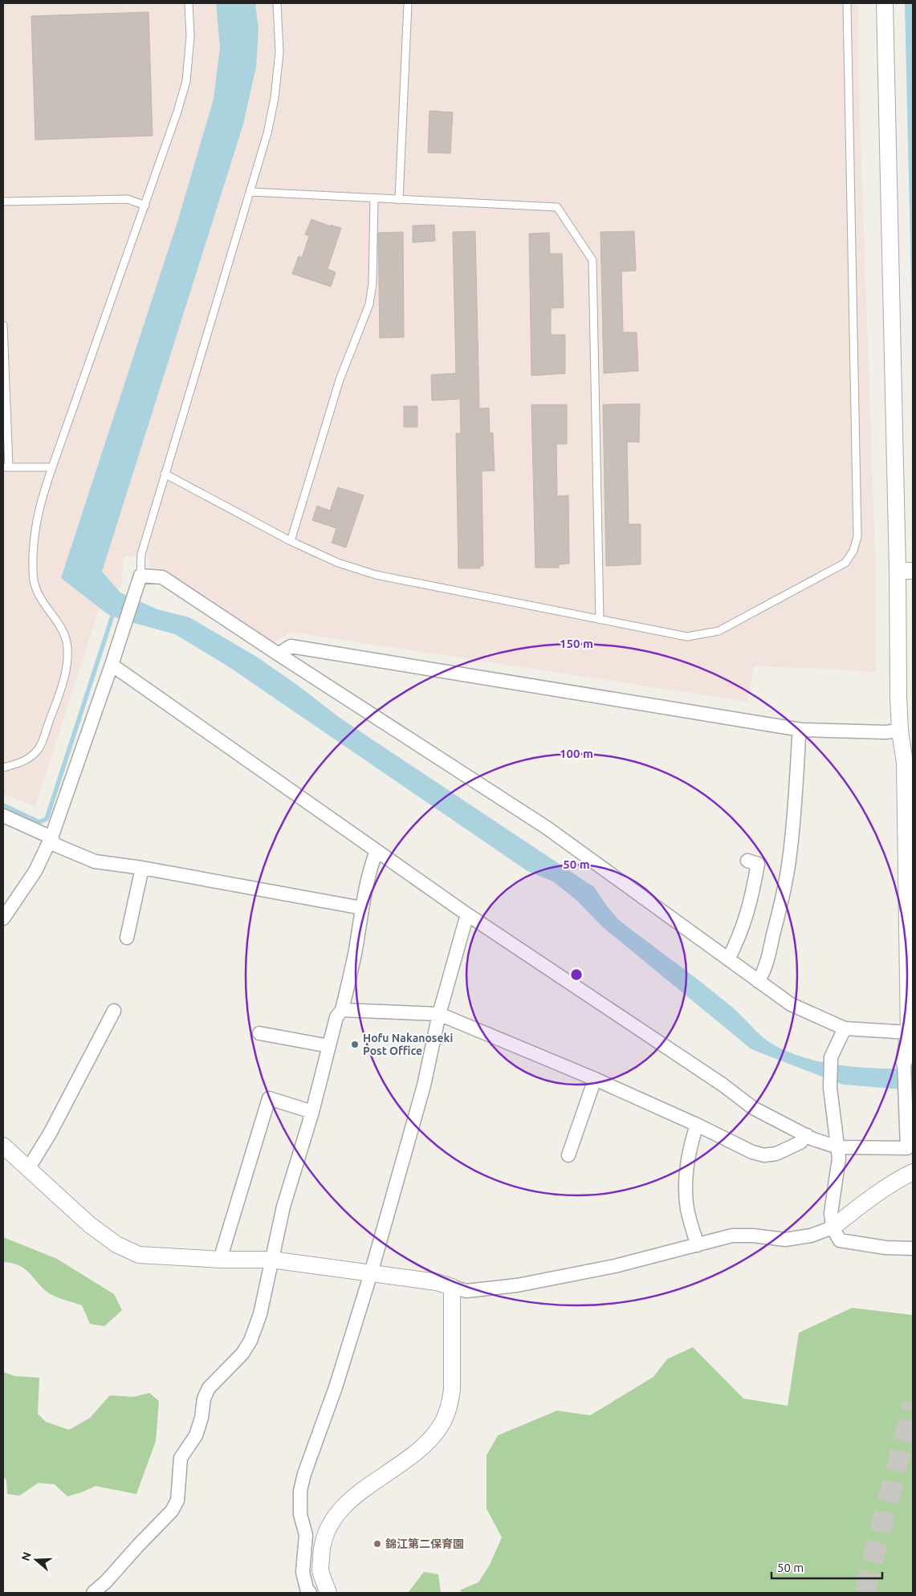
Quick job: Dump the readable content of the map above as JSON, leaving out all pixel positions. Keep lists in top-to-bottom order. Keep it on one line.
{"places":["Hofu Nakanoseki Post Office","錦江第二保育園"],"scale_bar":"50 m","north":"left","rings":["150 m","100 m","50 m"]}
